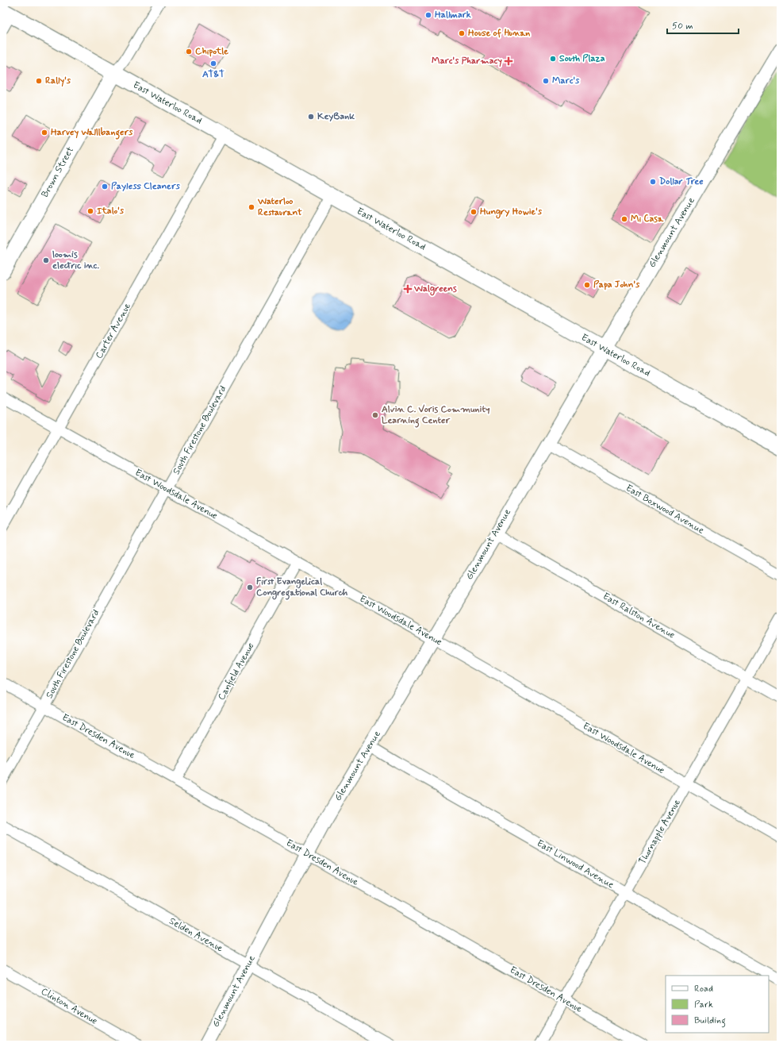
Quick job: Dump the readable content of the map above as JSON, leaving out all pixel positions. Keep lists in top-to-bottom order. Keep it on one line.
{"streets":{"main road":["East Waterloo Road","Brown Street"],"street":["Glenmount Avenue","Carter Avenue","South Firestone Boulevard","East Woodsdale Avenue","East Boxwood Avenue","East Ralston Avenue","Canfield Avenue","East Dresden Avenue","Thornapple Avenue","East Linwood Avenue","Selden Avenue","Clinton Avenue"]},"crossings":[["East Waterloo Road","Brown Street"],["East Waterloo Road","Glenmount Avenue"],["East Waterloo Road","Carter Avenue"],["East Waterloo Road","South Firestone Boulevard"],["Glenmount Avenue","East Woodsdale Avenue"],["Glenmount Avenue","East Boxwood Avenue"],["Glenmount Avenue","East Ralston Avenue"],["Glenmount Avenue","East Dresden Avenue"],["Glenmount Avenue","East Linwood Avenue"],["Glenmount Avenue","Selden Avenue"],["Carter Avenue","East Woodsdale Avenue"],["South Firestone Boulevard","East Woodsdale Avenue"],["South Firestone Boulevard","East Dresden Avenue"],["East Woodsdale Avenue","Canfield Avenue"],["East Woodsdale Avenue","Thornapple Avenue"],["East Ralston Avenue","Thornapple Avenue"],["Canfield Avenue","East Dresden Avenue"],["East Dresden Avenue","Thornapple Avenue"],["Thornapple Avenue","East Linwood Avenue"]],"places":{"other":["Hallmark","House of Hunan","Chipotle","South Plaza","AT&T","Rally's","Marc's","KeyBank","Harvey Walllbangers","Dollar Tree","Payless Cleaners","Waterloo Restaurant","Italo's","Hungry Howie's","Mi Casa","loomis electric inc.","Papa John's","Alvin C. Voris Community Learning Center","First Evangelical Congregational Church"],"health":["Marc's Pharmacy","Walgreens"]},"legend":["Road","Park","Building"],"scale_bar":"50 m"}
